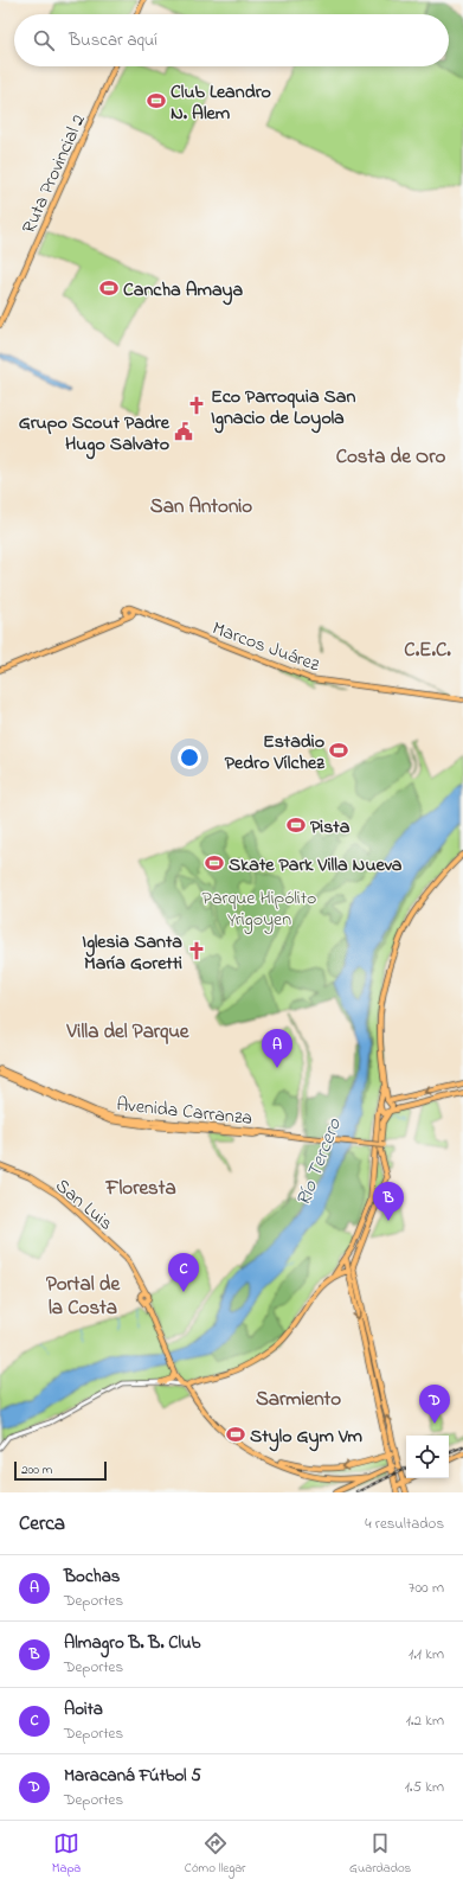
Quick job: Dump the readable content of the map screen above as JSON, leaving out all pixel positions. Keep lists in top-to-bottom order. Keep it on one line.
{"streets":{"main road":["Ruta Provincial 2","Marcos Juárez","Avenida Carranza","San Luis"]},"districts":["Costa de Oro","San Antonio","C.E.C.","Villa del Parque","Floresta","Portal de la Costa","Sarmiento"],"water":["Río Tercero"],"parks":["Parque Hipólito Yrigoyen"],"places":{"sports":["Club Leandro N. Alem","Cancha Amaya","Estadio Pedro Vílchez","Pista","Skate Park Villa Nueva","Stylo Gym Vm"],"church":["Eco Parroquia San Ignacio de Loyola","Iglesia Santa María Goretti"],"public building":["Grupo Scout Padre Hugo Salvato"]},"scale_bar":"200 m","page":{"search":"Buscar aquí","pins":["A","B","C","D"],"scale":"200 m","heading":["Cerca","4 resultados"],"list":[{"mark":"A","name":"Bochas","note":"Deportes","value":"700 m"},{"mark":"B","name":"Almagro B. B. Club","note":"Deportes","value":"1.1 km"},{"mark":"C","name":"Aoita","note":"Deportes","value":"1.2 km"},{"mark":"D","name":"Maracaná Fútbol 5","note":"Deportes","value":"1.5 km"}],"nav":["Mapa","Cómo llegar","Guardados"]}}
